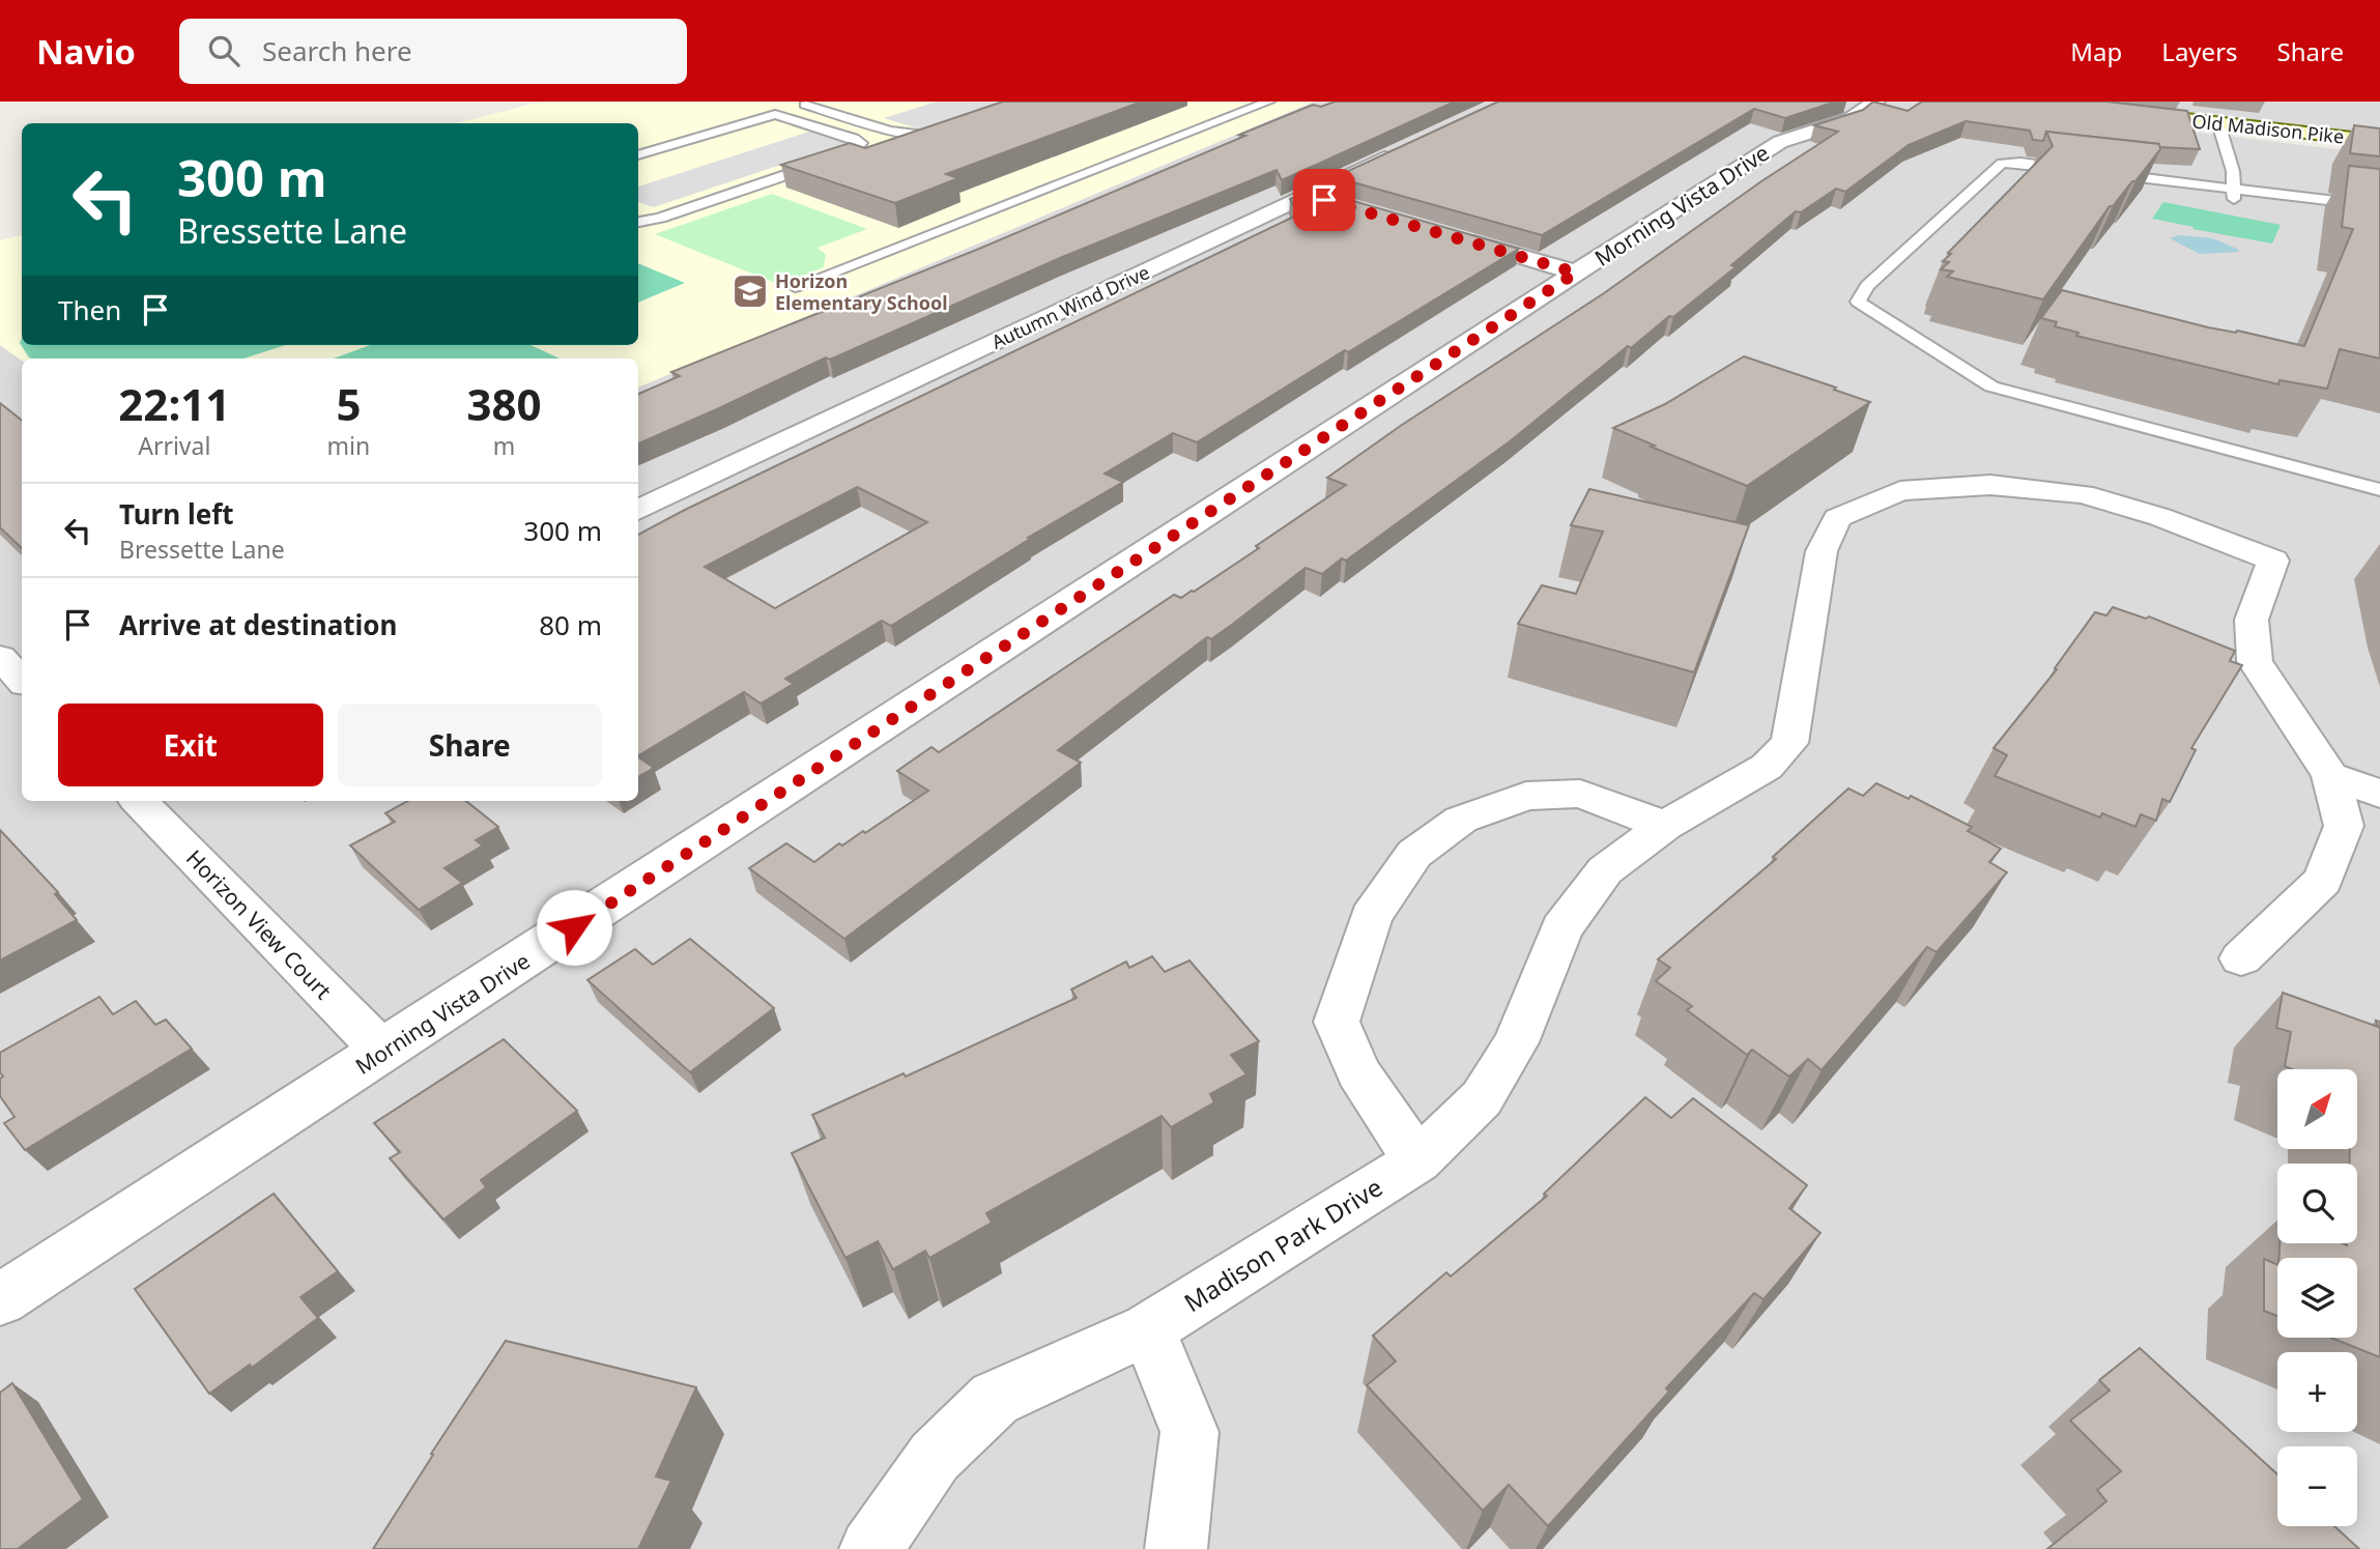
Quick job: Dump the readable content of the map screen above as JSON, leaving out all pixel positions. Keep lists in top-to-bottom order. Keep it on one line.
{"streets":{"main road":["Old Madison Pike"],"street":["Morning Vista Drive","Autumn Wind Drive","Horizon View Court","Madison Park Drive"]},"crossings":[["Morning Vista Drive","Horizon View Court"]],"places":{"school or university":["Horizon Elementary School"]},"north":"top right","page":{"header":"Navio","search":"Search here","nav":["Map","Layers","Share"],"turn":["300 m","Bressette Lane"],"then":"Then","eta":["22:11","Arrival","5","min","380","m"],"list":[{"name":"Turn left","note":"Bressette Lane","value":"300 m"},{"name":"Arrive at destination","value":"80 m"}],"buttons":["Exit","Share"],"map_buttons":["+","−"]}}
